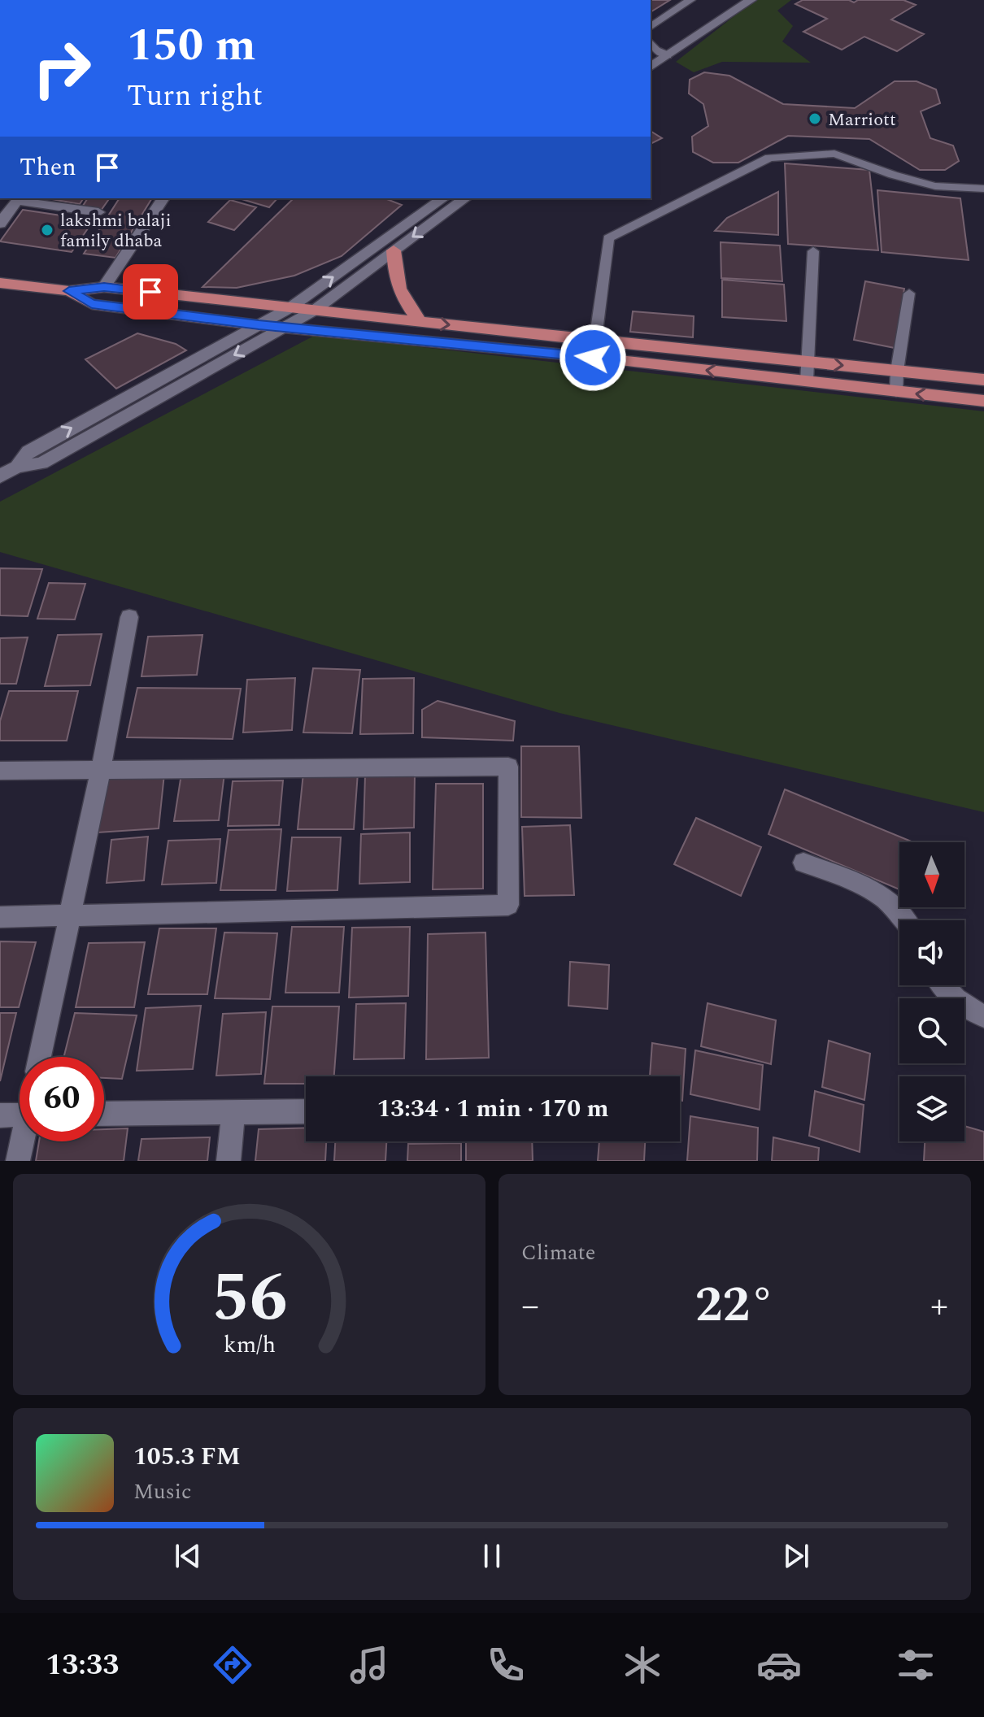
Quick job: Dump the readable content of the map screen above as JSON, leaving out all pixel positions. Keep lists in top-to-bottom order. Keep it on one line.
{"places":["Marriott","lakshmi balaji family dhaba"],"north":"bottom","page":{"turn":["150 m","Turn right"],"then":"Then","limit":"60","trip":"13:34 · 1 min · 170 m","tile":"Climate","heat":["−","22°","+"],"song":["105.3 FM","Music"],"tabs":"13:33","gauge":["56","km/h"]}}
